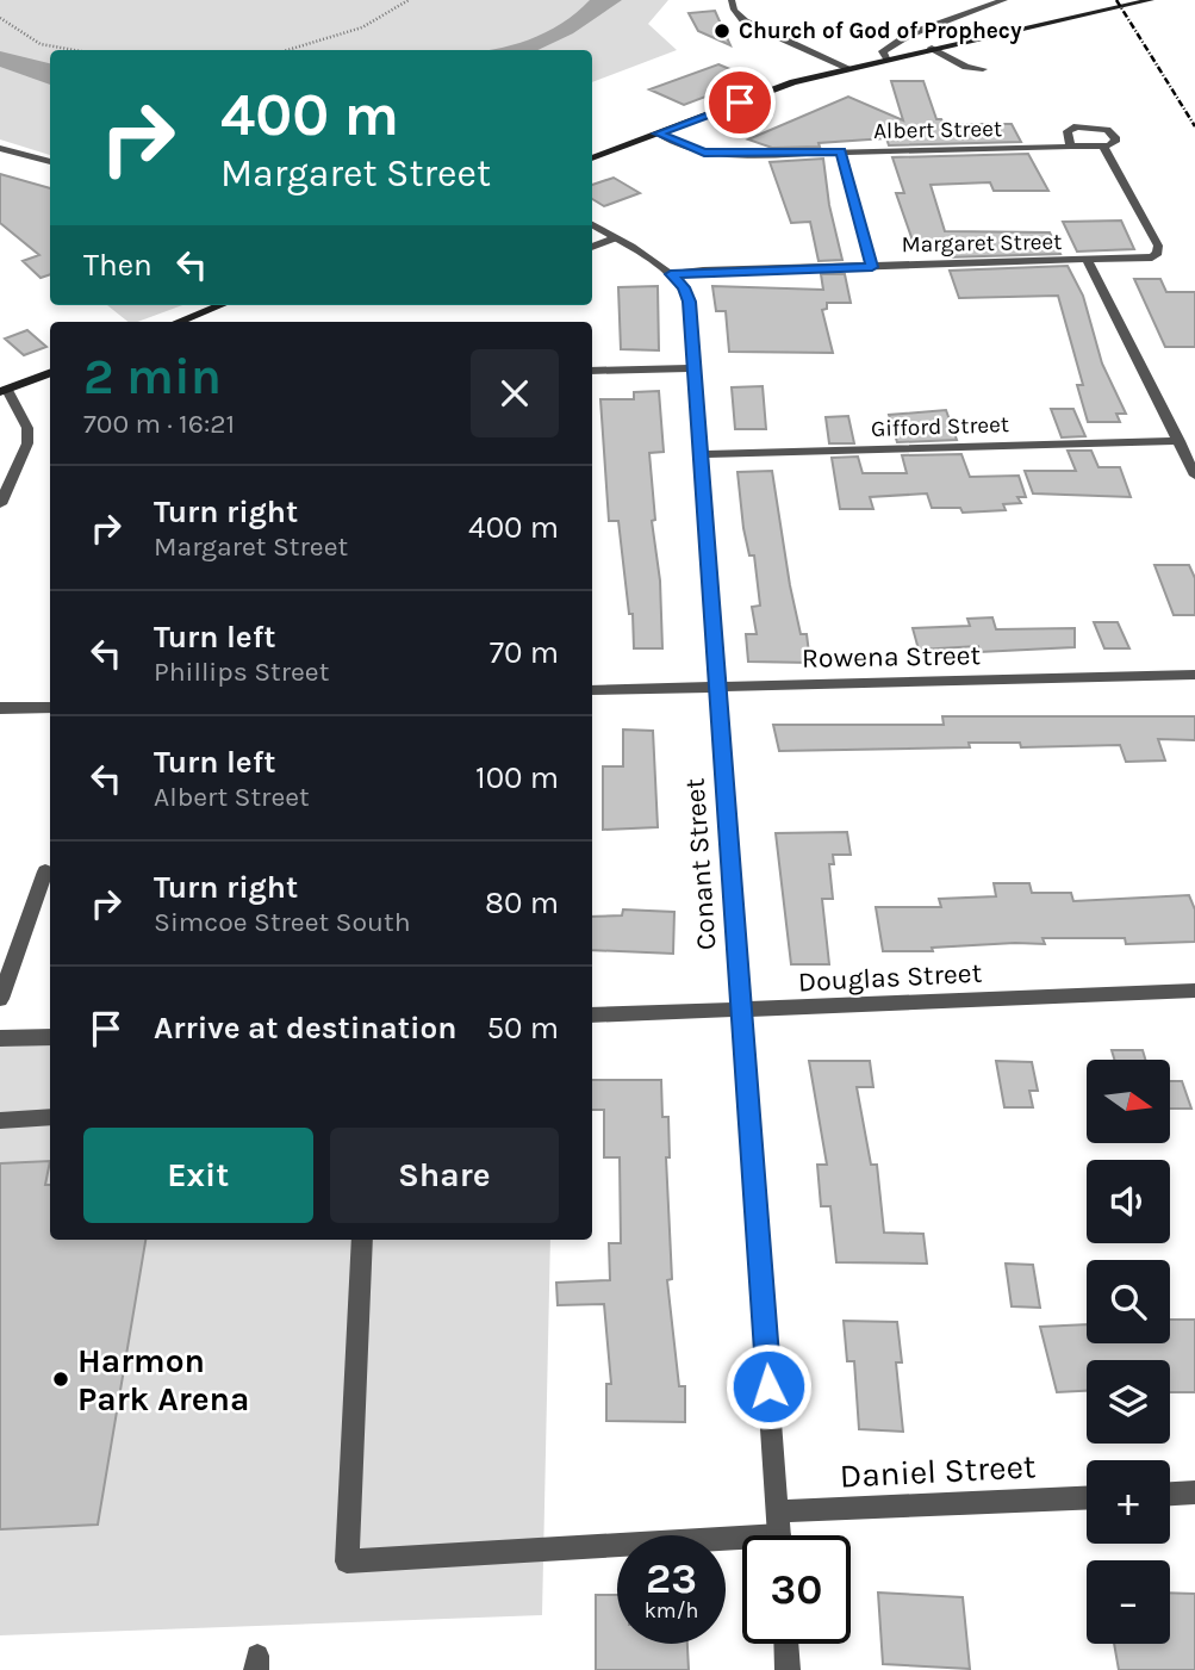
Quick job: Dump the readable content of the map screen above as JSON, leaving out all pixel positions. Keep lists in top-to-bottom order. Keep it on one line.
{"streets":{"street":["Albert Street","Margaret Street","Gifford Street","Rowena Street","Conant Street","Douglas Street","Daniel Street"]},"crossings":[["Albert Street","Margaret Street"],["Margaret Street","Conant Street"],["Gifford Street","Conant Street"],["Rowena Street","Conant Street"],["Conant Street","Douglas Street"],["Conant Street","Daniel Street"]],"places":["Church of God of Prophecy","Harmon Park Arena"],"north":"right","page":{"turn":["400 m","Margaret Street"],"then":"Then","heading":["2 min","700 m · 16:21"],"list":[{"name":"Turn right","note":"Margaret Street","value":"400 m"},{"name":"Turn left","note":"Phillips Street","value":"70 m"},{"name":"Turn left","note":"Albert Street","value":"100 m"},{"name":"Turn right","note":"Simcoe Street South","value":"80 m"},{"name":"Arrive at destination","value":"50 m"}],"map_buttons":["+","−"],"buttons":["Exit","Share"],"speed":"23 km/h","limit":"30"}}
